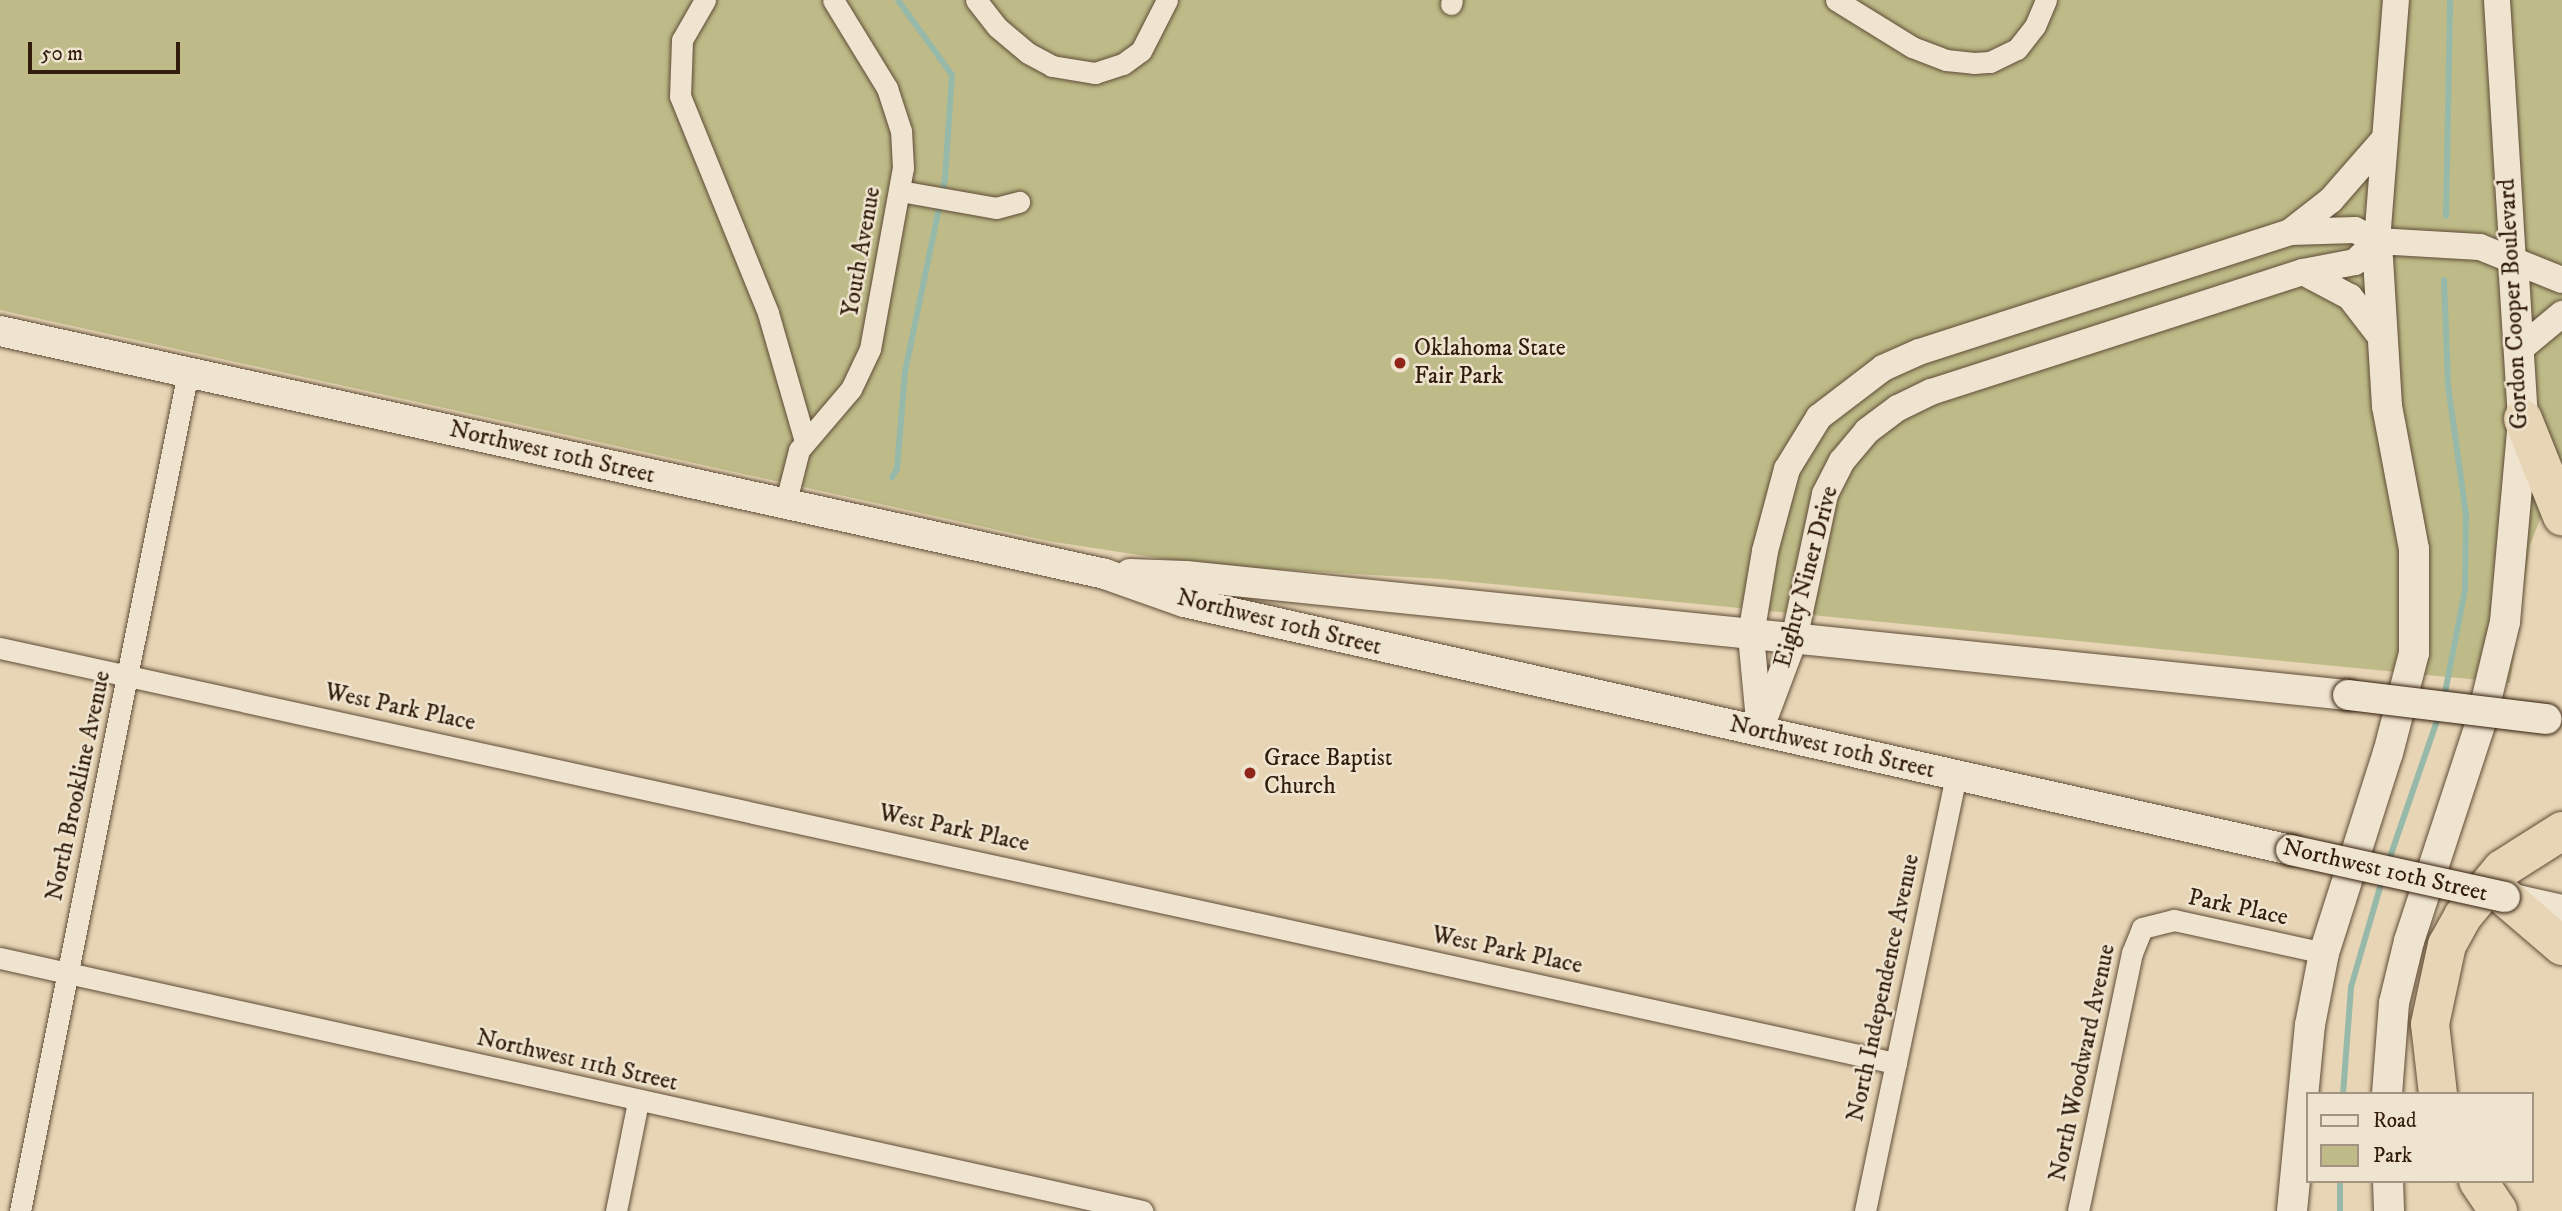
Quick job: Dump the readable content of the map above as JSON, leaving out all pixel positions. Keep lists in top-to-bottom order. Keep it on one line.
{"streets":{"main road":["Gordon Cooper Boulevard","Northwest 10th Street"],"street":["Youth Avenue","Eighty Niner Drive","West Park Place","North Brookline Avenue","Park Place","North Independence Avenue","Northwest 11th Street","North Woodward Avenue"]},"crossings":[["Youth Avenue","Northwest 10th Street"],["Gordon Cooper Boulevard","Eighty Niner Drive"],["Northwest 10th Street","Eighty Niner Drive"],["Northwest 10th Street","North Brookline Avenue"],["Northwest 10th Street","North Independence Avenue"],["West Park Place","North Brookline Avenue"],["West Park Place","North Independence Avenue"],["North Brookline Avenue","Northwest 11th Street"],["Park Place","North Woodward Avenue"]],"places":["Oklahoma State Fair Park","Grace Baptist Church"],"legend":["Road","Park"],"scale_bar":"50 m"}
